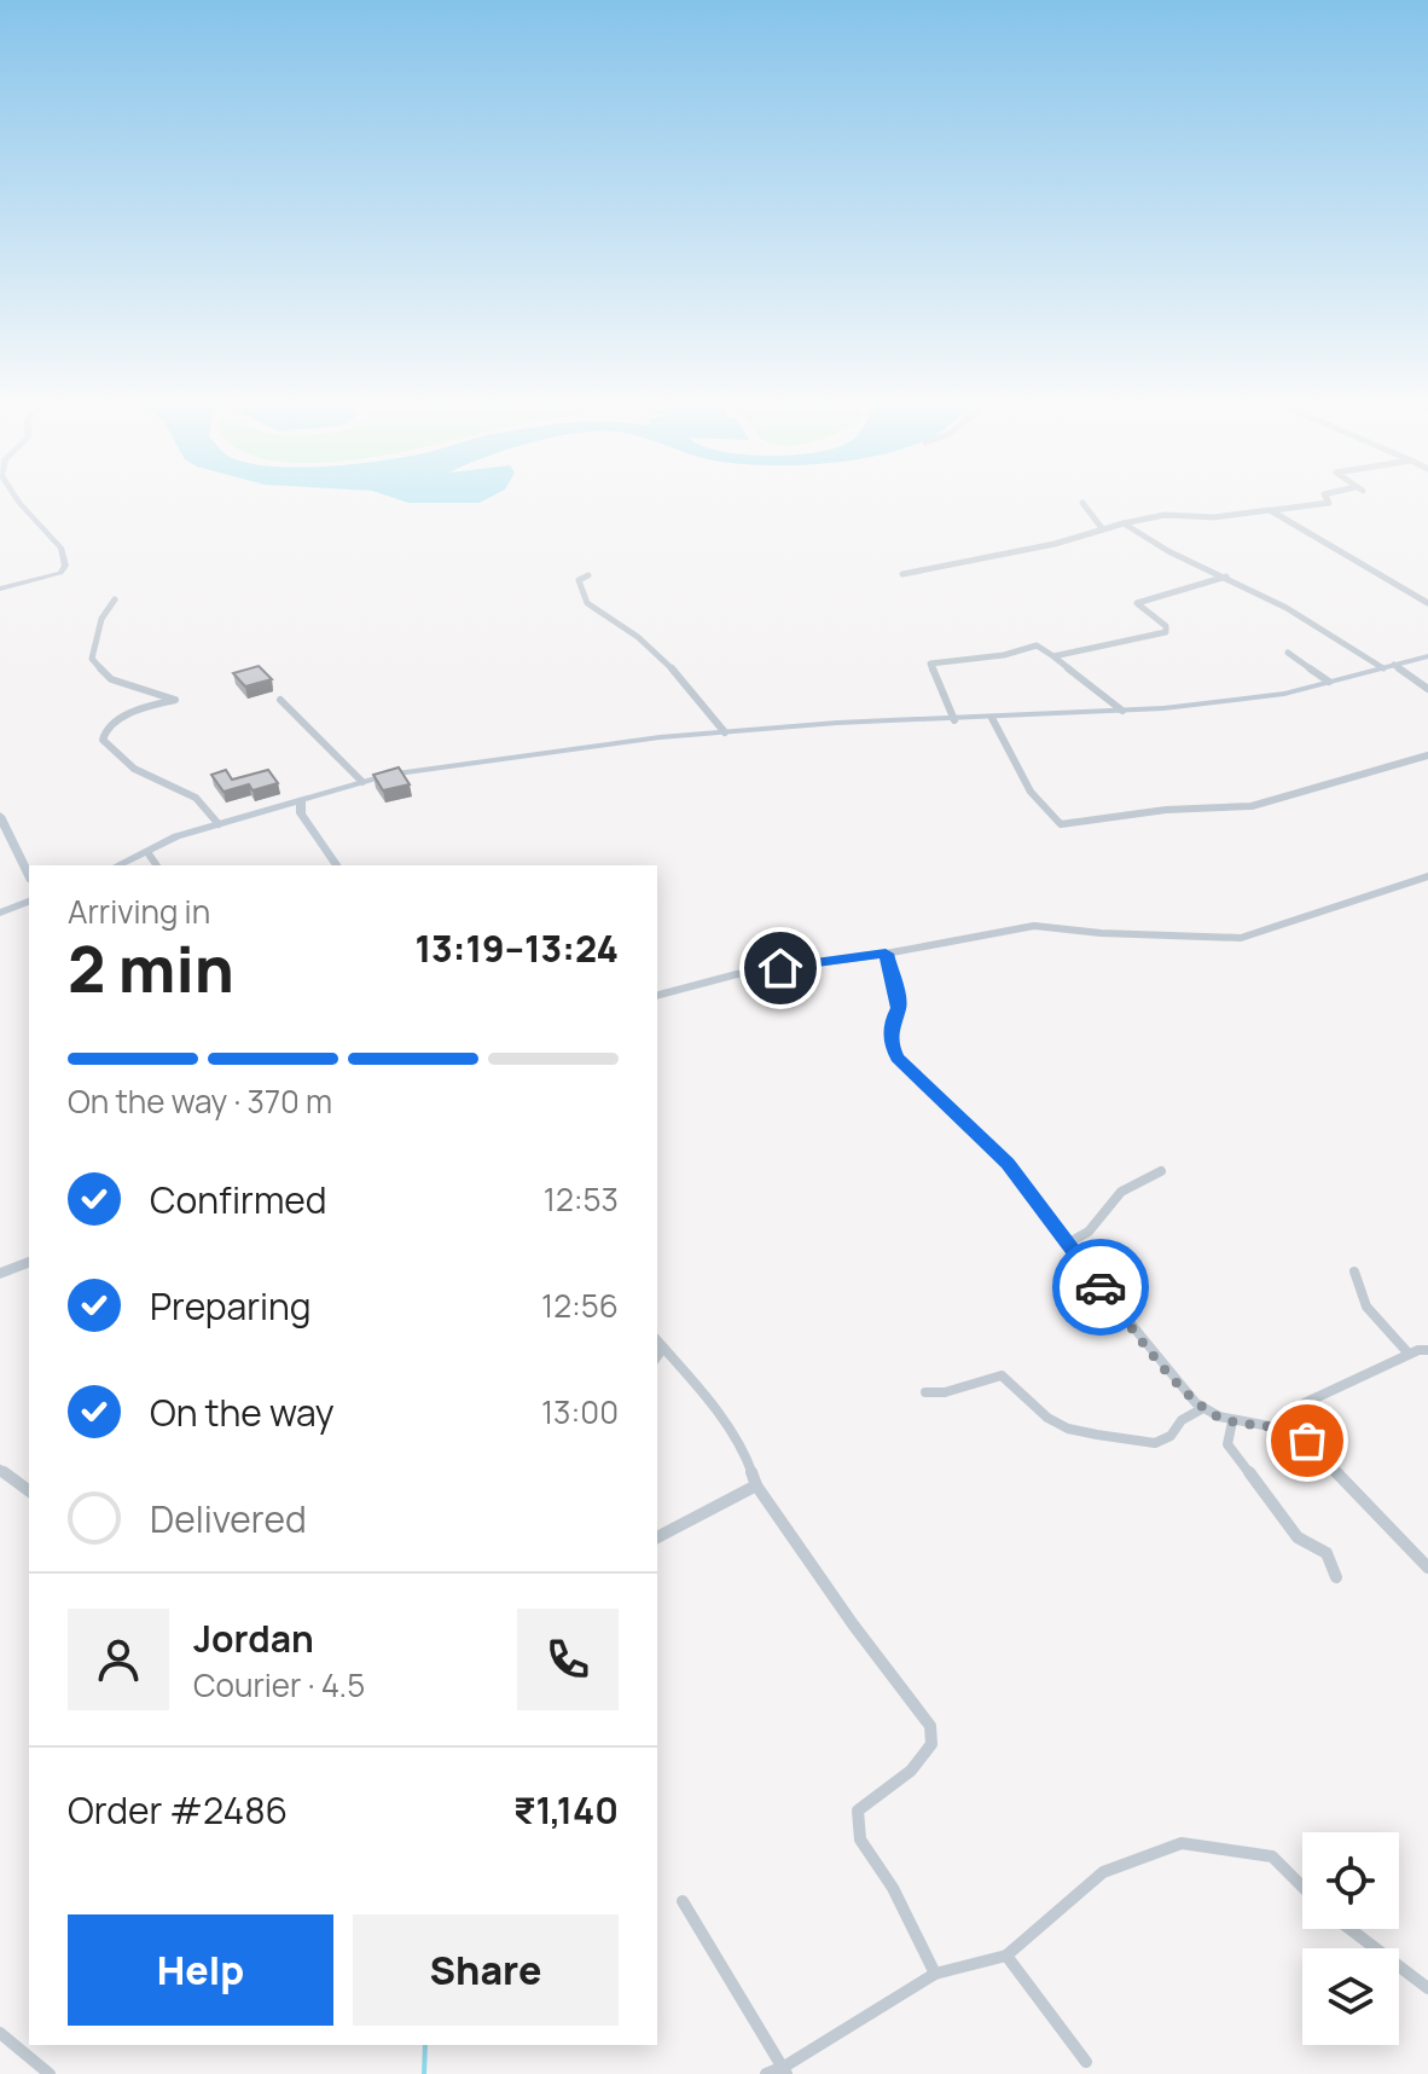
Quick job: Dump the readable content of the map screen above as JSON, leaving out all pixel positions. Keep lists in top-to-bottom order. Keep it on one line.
{"page":{"heading":["2 min","Arriving in","13:19–13:24"],"panel":["Jordan","Courier · 4.5","Order #2486","₹1,140"],"bar":"On the way · 370 m","list":[["Confirmed","12:53"],["Preparing","12:56"],["On the way","13:00"],"Delivered"],"buttons":["Help","Share"]}}
